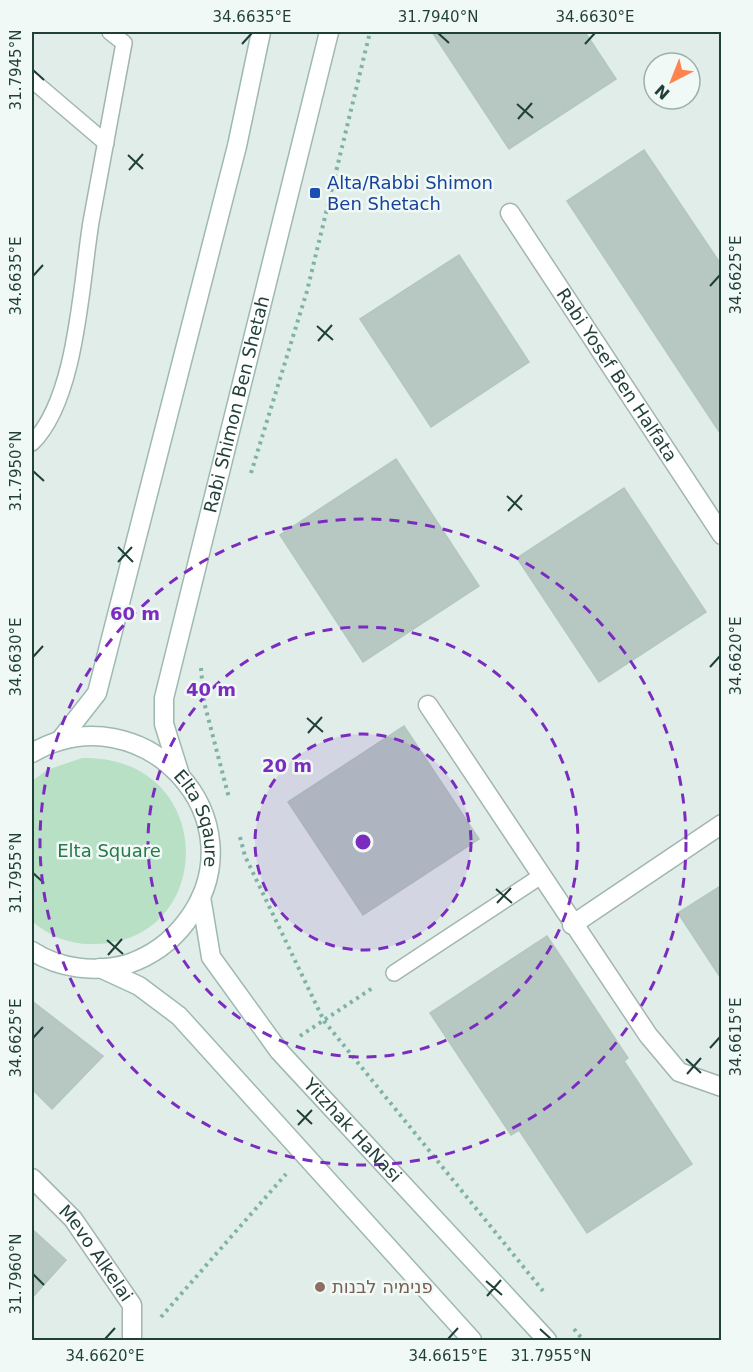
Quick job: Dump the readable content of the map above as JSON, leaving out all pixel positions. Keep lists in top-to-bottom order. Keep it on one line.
{"streets":{"street":["Rabi Yosef Ben Halfata","Rabi Shimon Ben Shetah","Elta Sqaure","Yitzhak HaNasi","Mevo Alkelai"]},"crossings":[["Rabi Shimon Ben Shetah","Elta Sqaure"],["Elta Sqaure","Yitzhak HaNasi"]],"parks":["Elta Square"],"places":{"transit":["Alta/Rabbi Shimon Ben Shetach"],"other":["פנימיה לבנות"]},"north":"bottom left","coordinates":["34.6635°E","31.7940°N","34.6630°E","31.7945°N","34.6625°E","31.7950°N","34.6620°E","31.7955°N","34.6615°E","31.7960°N"],"rings":["60 m","40 m","20 m"]}
